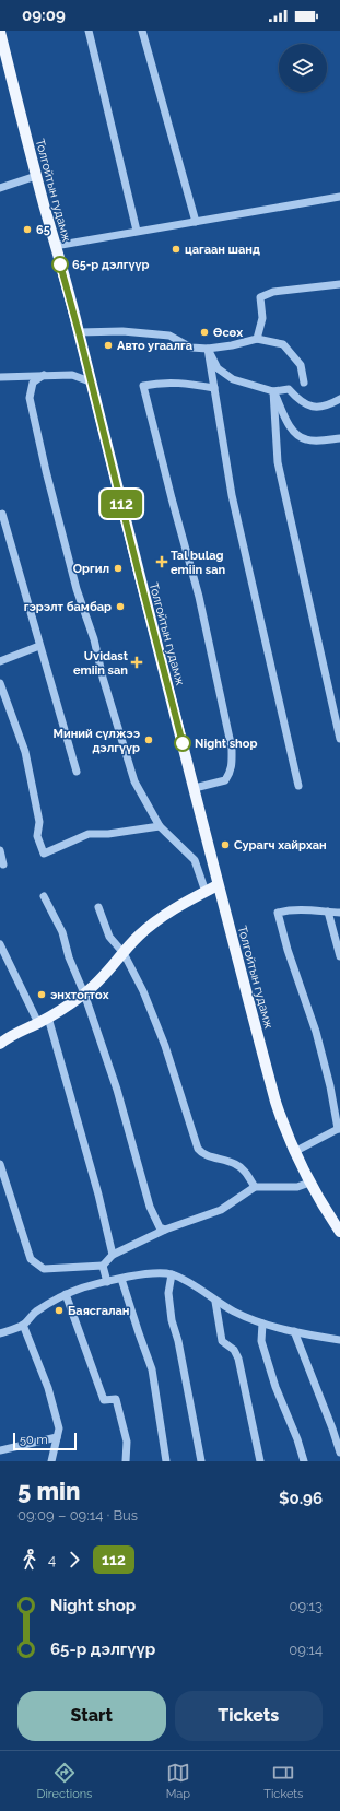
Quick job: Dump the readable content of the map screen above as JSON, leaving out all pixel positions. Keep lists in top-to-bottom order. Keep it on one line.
{"streets":{"main road":["Толгойтын гудамж"]},"places":{"other":["65","цагаан шанд","65-р дэлгүүр","Өсөх","Авто угаалга","Оргил","гэрэлт бамбар","Миний сүлжээ дэлгүүр","Night shop","Сурагч хайрхан","энхтогтох","Баясгалан"],"health":["Tal bulag emiin san","Uvidast emiin san"]},"lines":["bus line 112"],"scale_bar":"50 m","page":{"status":"09:09","on_map":"112","scale":"50 m","heading":["5 min","09:09 – 09:14 · Bus","$0.96"],"legs":["4","112"],"list":[{"name":"Night shop","value":"09:13"},{"name":"65-р дэлгүүр","value":"09:14"}],"buttons":["Start","Tickets"],"tabs":["Directions","Map","Tickets"]}}
